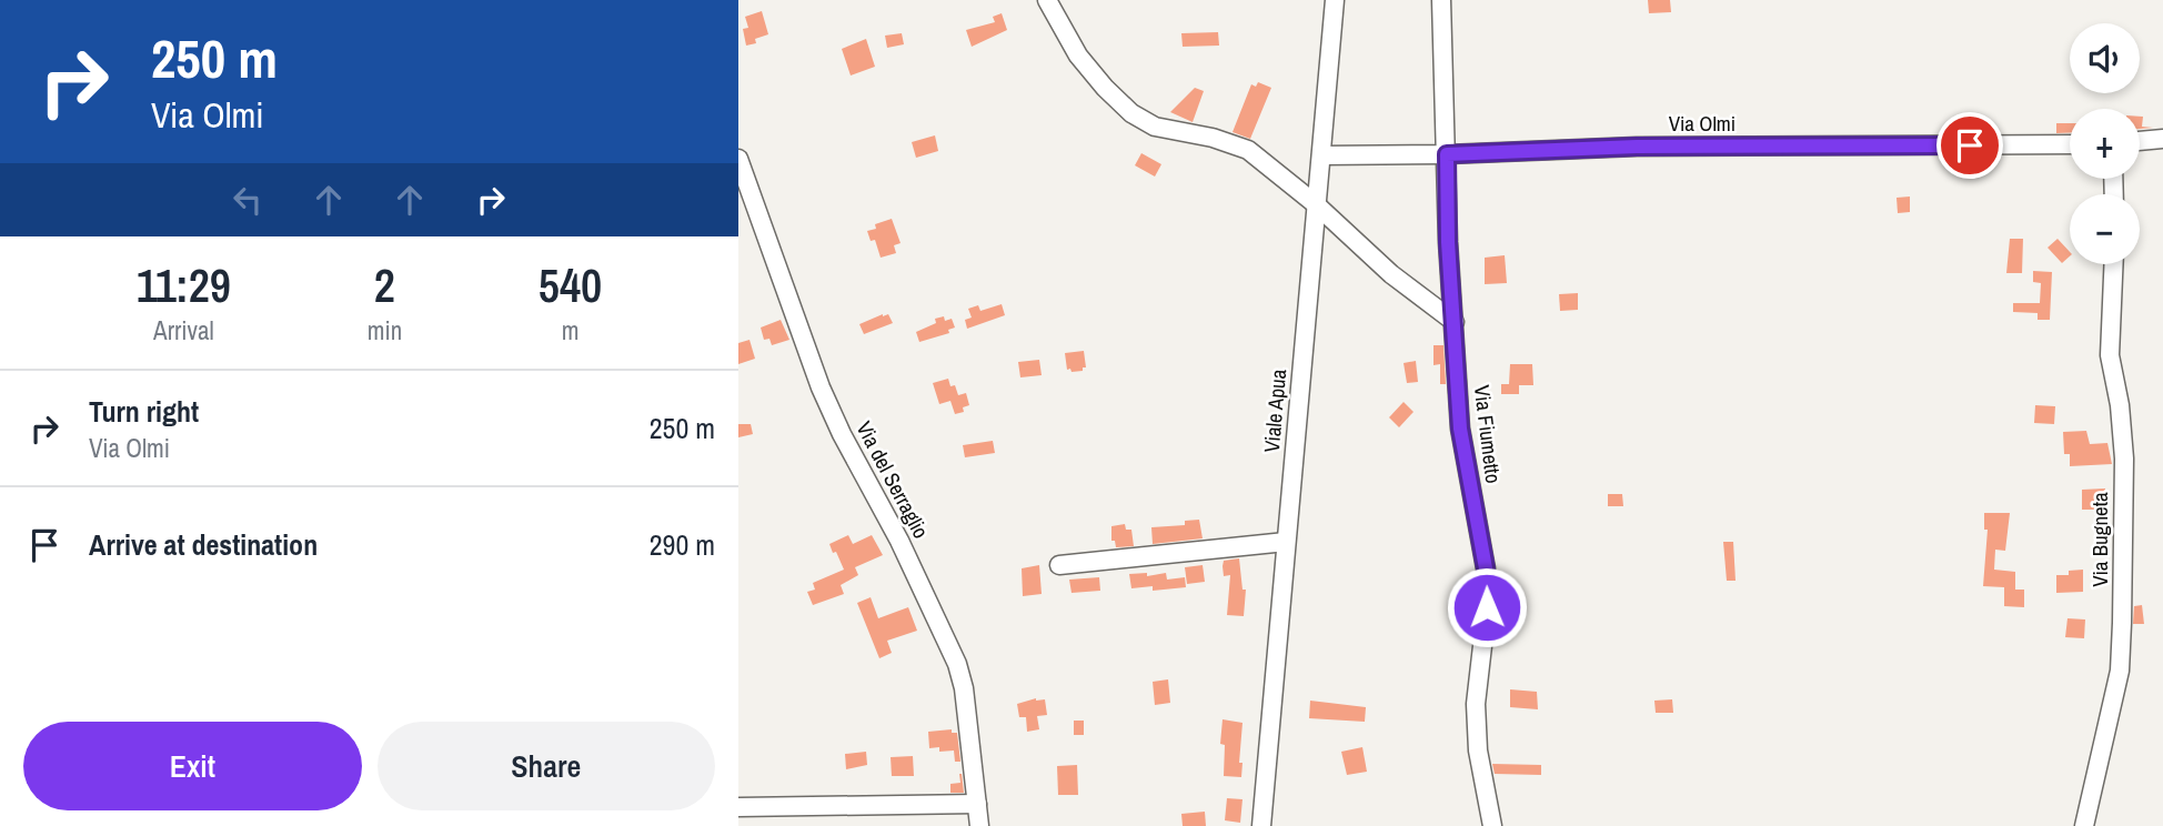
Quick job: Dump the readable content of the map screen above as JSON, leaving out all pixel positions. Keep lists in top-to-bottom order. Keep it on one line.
{"streets":{"street":["Via Olmi","Viale Apua","Via Fiumetto","Via del Serraglio","Via Bugneta"]},"crossings":[["Via Olmi","Viale Apua"],["Via Olmi","Via Fiumetto"]],"page":{"turn":["250 m","Via Olmi"],"map_buttons":["+","−"],"eta":["11:29","Arrival","2","min","540","m"],"list":[{"name":"Turn right","note":"Via Olmi","value":"250 m"},{"name":"Arrive at destination","value":"290 m"}],"buttons":["Exit","Share"]}}
